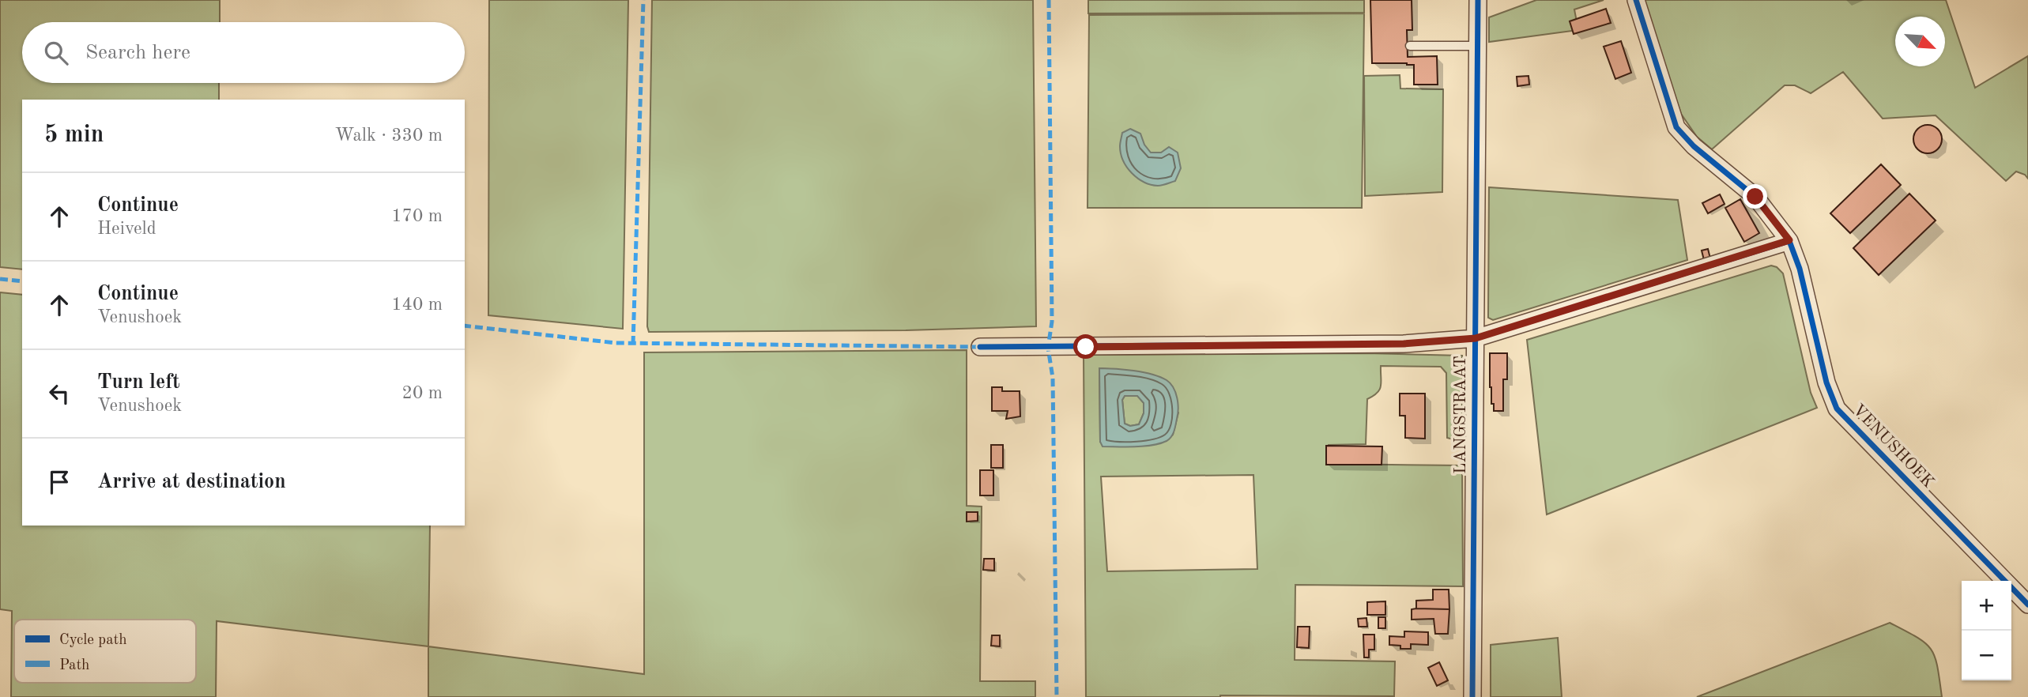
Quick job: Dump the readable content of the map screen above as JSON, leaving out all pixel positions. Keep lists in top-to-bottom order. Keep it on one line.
{"streets":{"street":["LANGSTRAAT","VENUSHOEK"]},"legend":["Cycle path","Path"],"north":"bottom right","page":{"search":"Search here","heading":["5 min","Walk · 330 m"],"list":[["Continue","Heiveld","170 m"],["Continue","Venushoek","140 m"],["Turn left","Venushoek","20 m"],"Arrive at destination"],"map_buttons":["+","−"]}}
